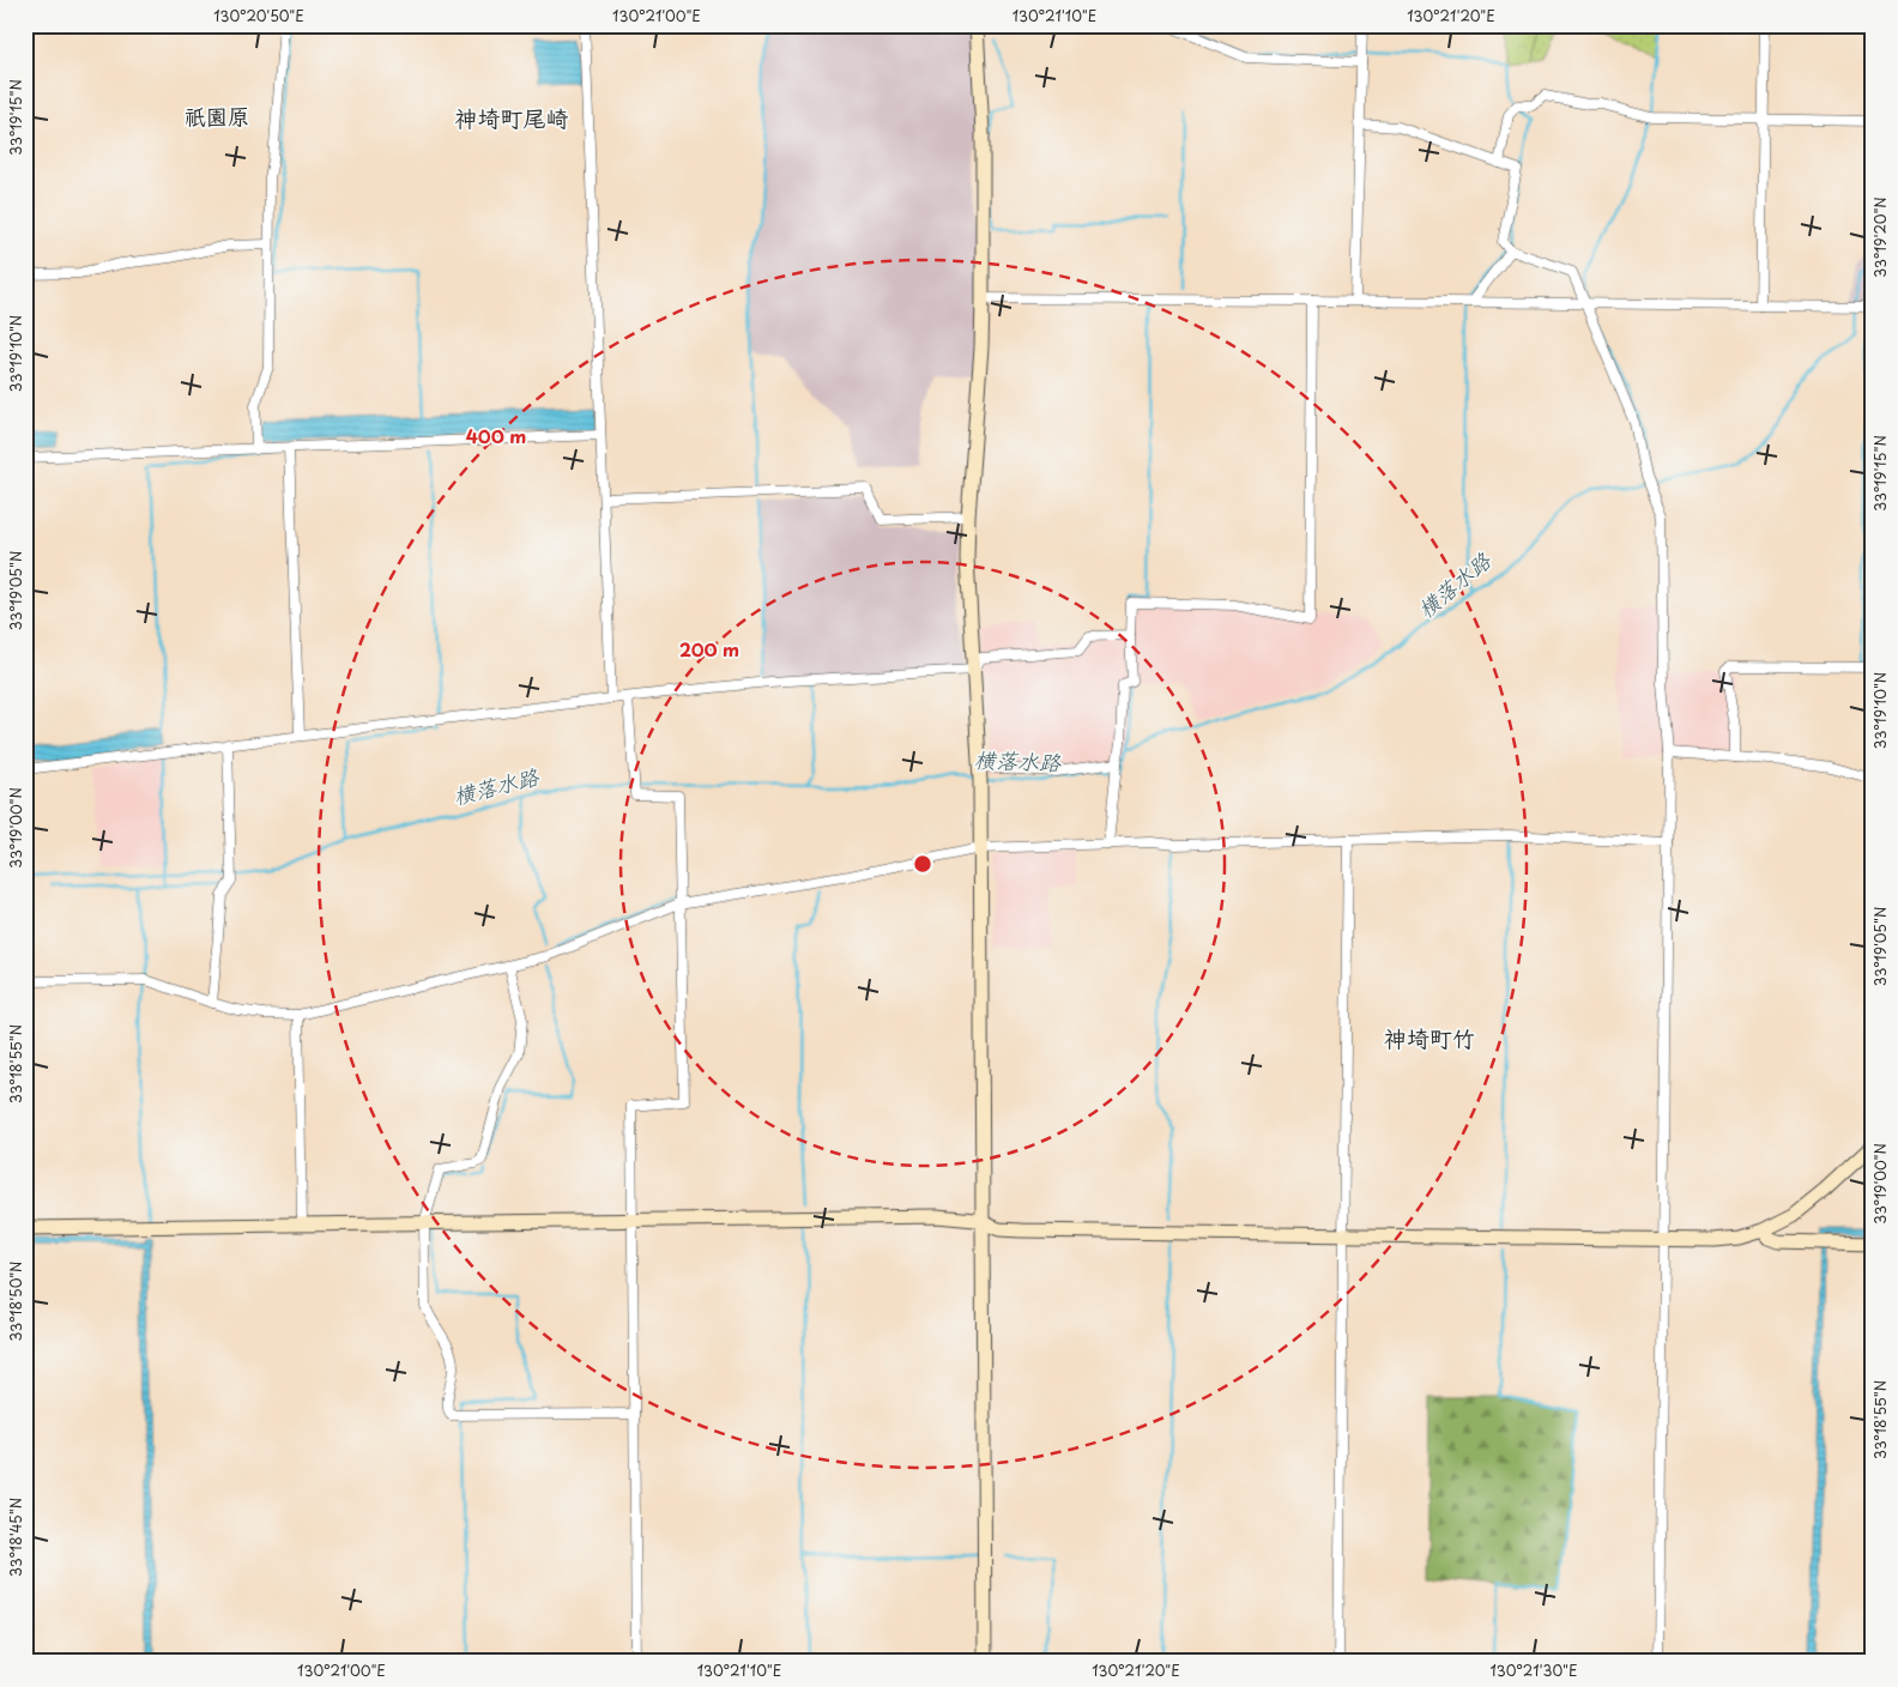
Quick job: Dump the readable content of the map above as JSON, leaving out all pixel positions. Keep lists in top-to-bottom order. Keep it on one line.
{"districts":["祇園原","神埼町尾崎","神埼町竹"],"water":["横落水路"],"coordinates":["130°20'50\"E","130°21'00\"E","130°21'10\"E","130°21'20\"E","33°19'15\"N","33°19'20\"N","33°19'10\"N","33°19'05\"N","33°19'00\"N","33°18'55\"N","33°18'50\"N","33°18'45\"N","130°21'30\"E"],"rings":["400 m","200 m"]}
